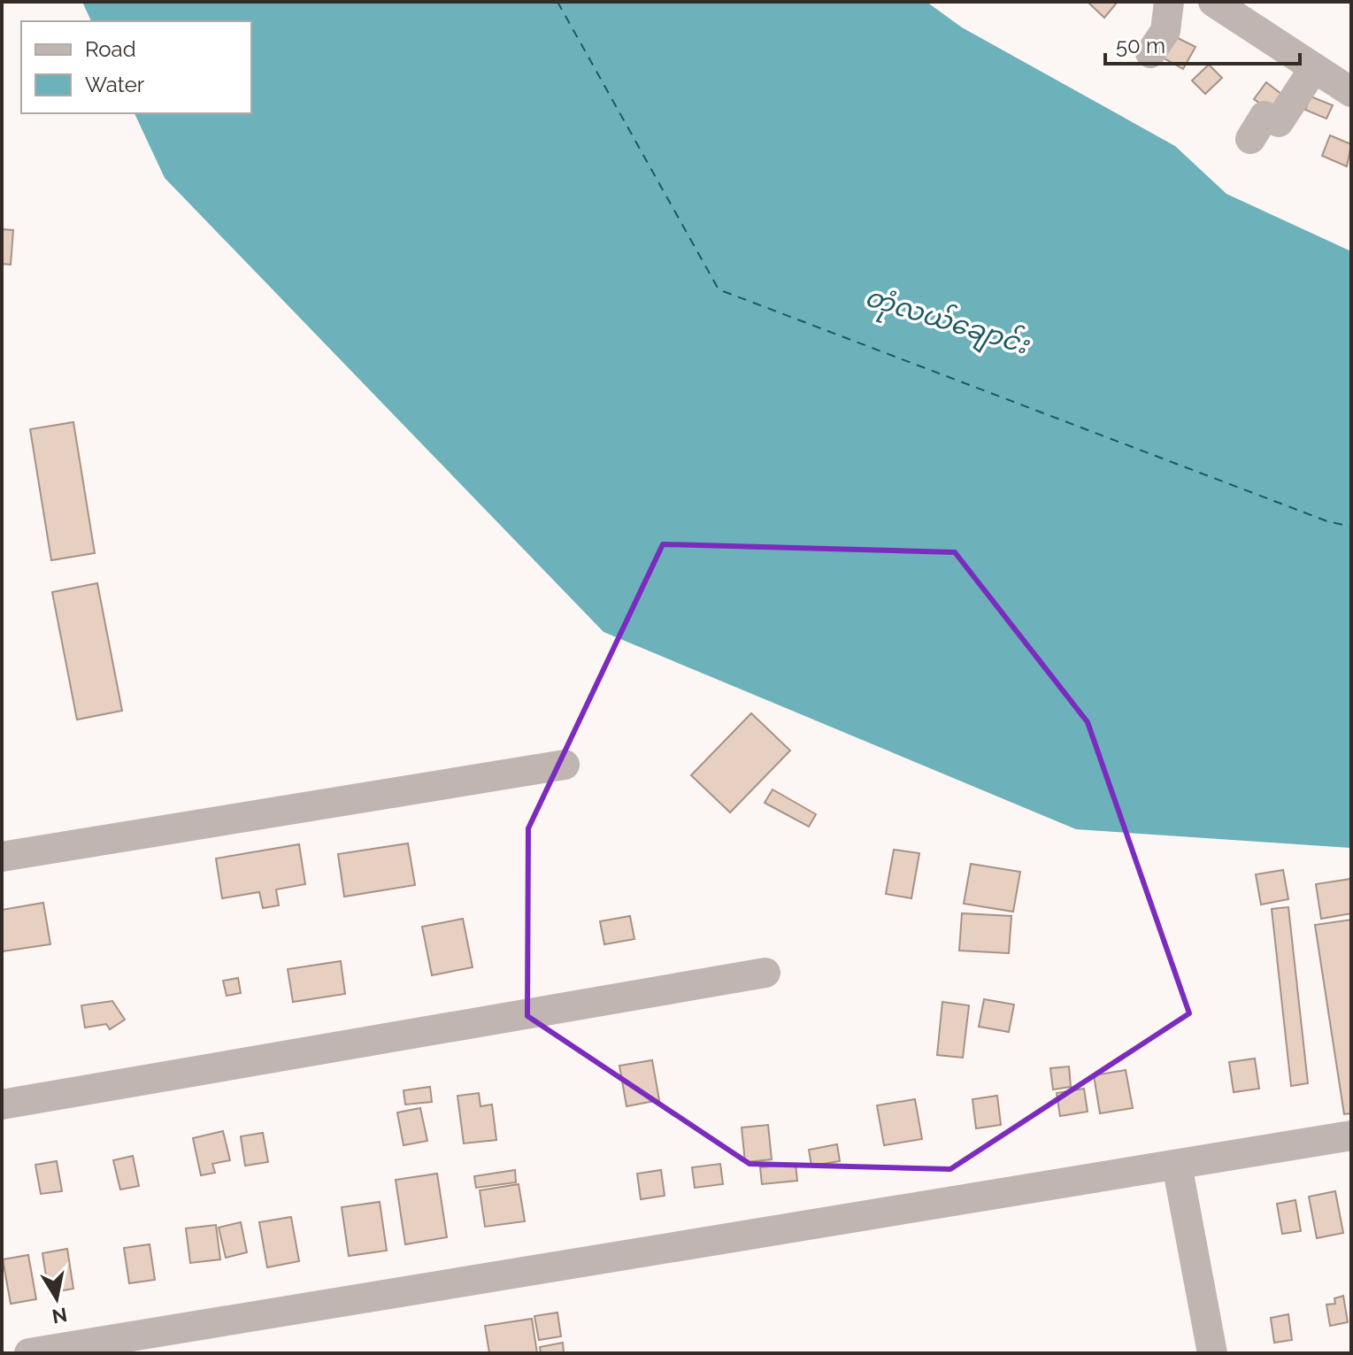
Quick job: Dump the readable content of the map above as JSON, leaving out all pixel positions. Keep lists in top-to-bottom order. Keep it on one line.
{"water":["တုံလယ်ချောင်း"],"legend":["Road","Water"],"scale_bar":"50 m","north":"bottom"}
